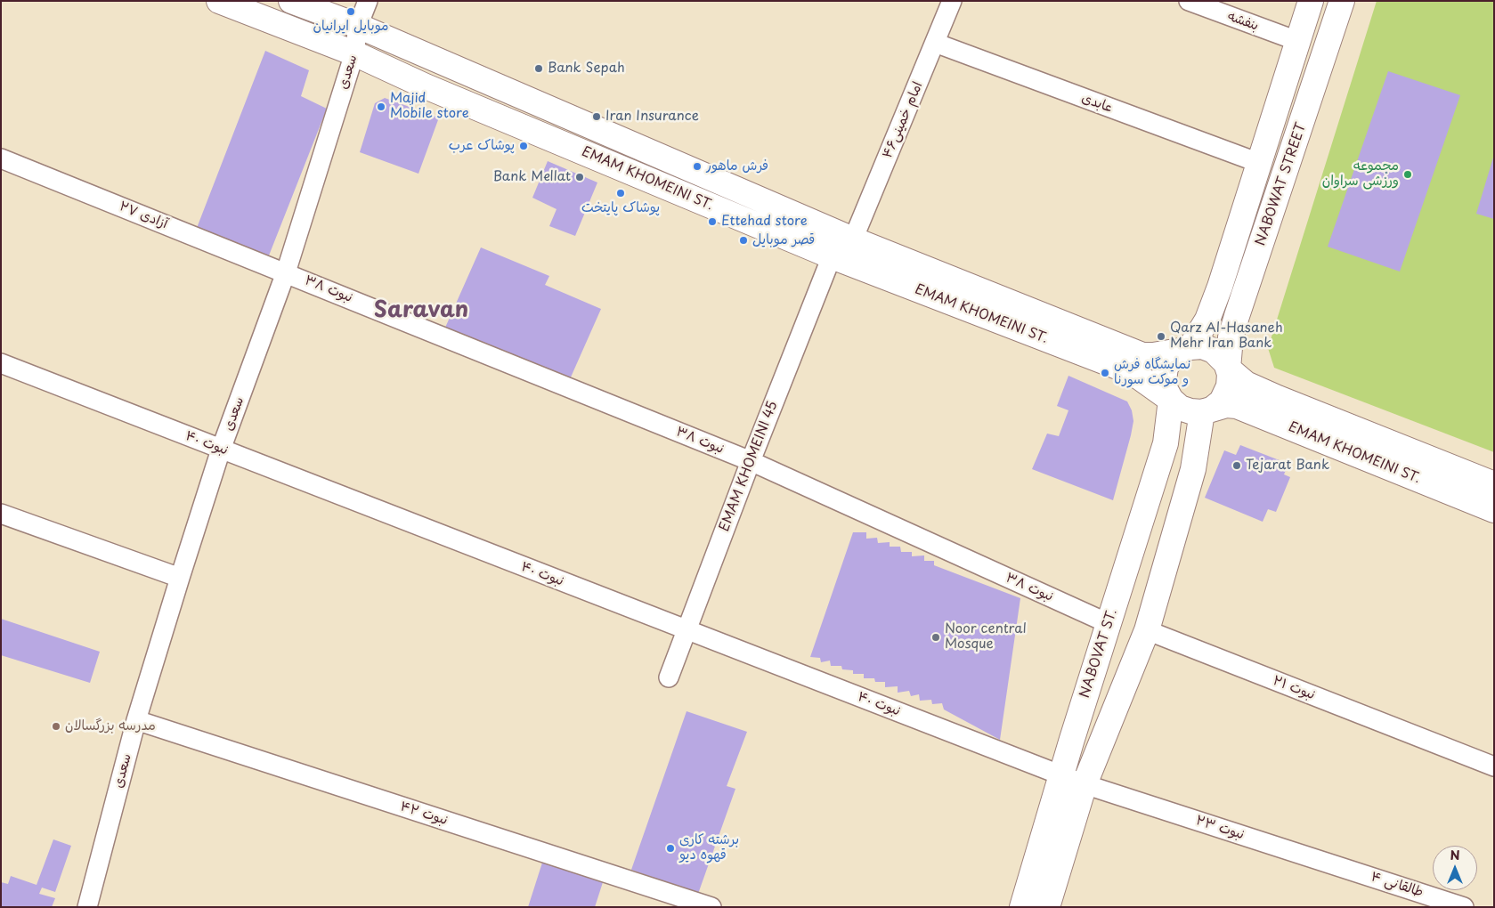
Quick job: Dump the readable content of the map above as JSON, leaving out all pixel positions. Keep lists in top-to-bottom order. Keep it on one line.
{"streets":{"main road":["EMAM KHOMEINI ST.","NABOWAT STREET","NABOVAT ST."],"street":["بنفشه","سعدی","عابدی","امام خمینی۴۶","آزادی ۲۷","نبوت ۳۸","نبوت ۴۰","EMAM KHOMEINI 45","نبوت ۲۱","نبوت ۴۲","نبوت ۲۳","طالقانی ۴"]},"crossings":[["بنفشه","NABOWAT STREET"],["سعدی","EMAM KHOMEINI ST."],["سعدی","آزادی ۲۷"],["سعدی","نبوت ۳۸"],["سعدی","نبوت ۴۰"],["سعدی","نبوت ۴۲"],["عابدی","امام خمینی۴۶"],["عابدی","NABOWAT STREET"],["امام خمینی۴۶","EMAM KHOMEINI ST."],["EMAM KHOMEINI ST.","NABOWAT STREET"],["EMAM KHOMEINI ST.","EMAM KHOMEINI 45"],["EMAM KHOMEINI ST.","NABOVAT ST."],["NABOWAT STREET","NABOVAT ST."],["آزادی ۲۷","نبوت ۳۸"],["نبوت ۳۸","EMAM KHOMEINI 45"],["نبوت ۳۸","NABOVAT ST."],["نبوت ۴۰","EMAM KHOMEINI 45"],["نبوت ۴۰","NABOVAT ST."],["نبوت ۴۰","نبوت ۲۳"],["نبوت ۲۳","طالقانی ۴"]],"districts":["Saravan"],"places":["موبایل ایرانیان","Bank Sepah","Majid Mobile store","Iran Insurance","پوشاک عرب","فرش ماهور","مجموعه ورزشی سراوان","Bank Mellat","پوشاک پایتخت","Ettehad store","قصر موبایل","Qarz Al-Hasaneh Mehr Iran Bank","نمایشگاه فرش و موکت سورنا","Tejarat Bank","Noor central Mosque","مدرسه بزرگسالان","برشته کاری قهوه دیو"],"north":"top"}
